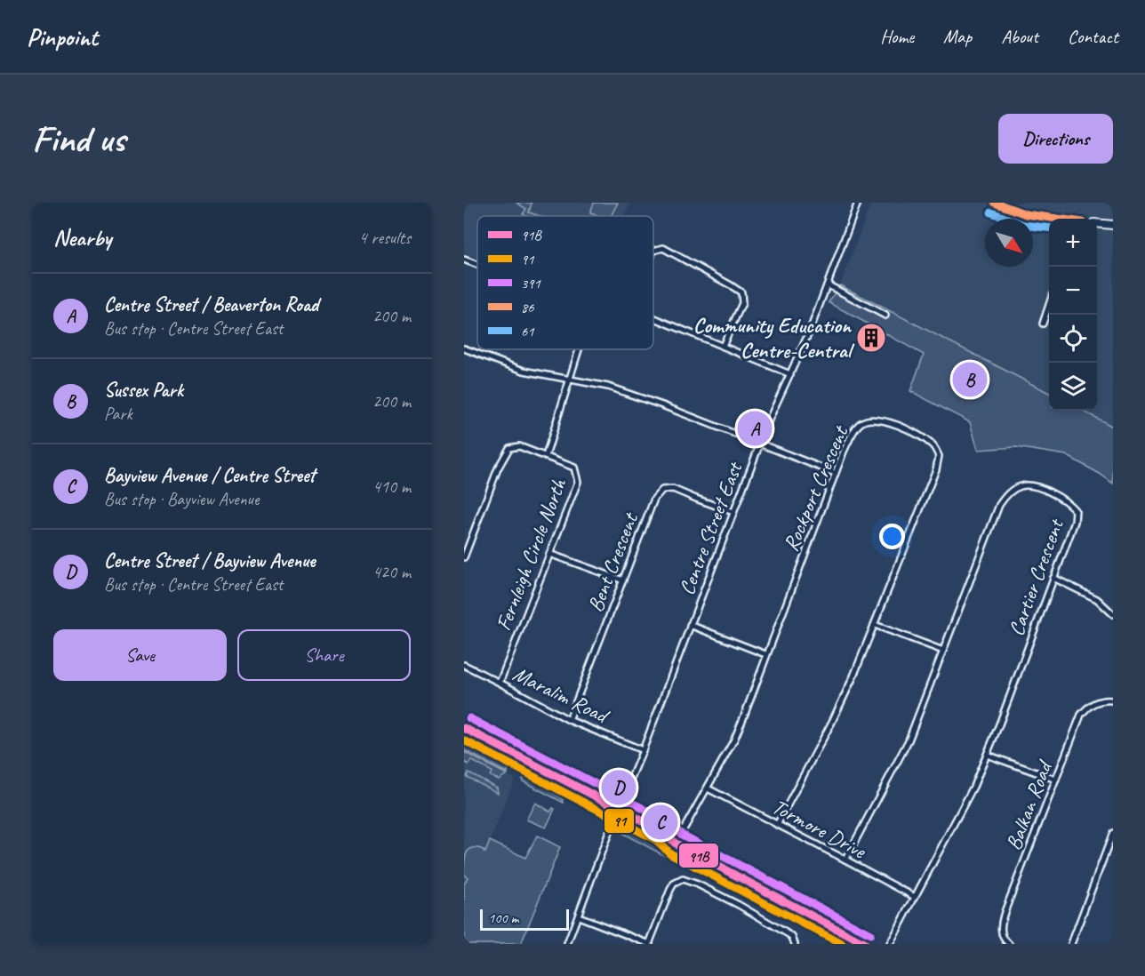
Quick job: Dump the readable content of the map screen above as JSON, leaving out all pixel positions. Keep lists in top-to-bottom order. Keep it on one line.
{"streets":{"street":["Rockport Crescent","Centre Street East","Fernleigh Circle North","Bent Crescent","Cartier Crescent","Maralim Road","Balkan Road","Tormore Drive"]},"crossings":[["Rockport Crescent","Tormore Drive"],["Centre Street East","Bent Crescent"],["Centre Street East","Maralim Road"],["Fernleigh Circle North","Maralim Road"],["Bent Crescent","Maralim Road"],["Cartier Crescent","Tormore Drive"]],"places":{"building":["Community Education Centre-Central"]},"lines":["transit line 86","transit line 61","transit line 391","transit line 91B","transit line 91"],"legend":["91B","91","391","86","61"],"scale_bar":"100 m","north":"bottom right","page":{"header":"Pinpoint","nav":["Home","Map","About","Contact"],"buttons":["Directions",["Save","Share"]],"title":"Find us","heading":["Nearby","4 results"],"map_buttons":["+","−"],"list":[{"mark":"A","name":"Centre Street / Beaverton Road","note":"Bus stop · Centre Street East","value":"200 m"},{"mark":"B","name":"Sussex Park","note":"Park","value":"200 m"},{"mark":"C","name":"Bayview Avenue / Centre Street","note":"Bus stop · Bayview Avenue","value":"410 m"},{"mark":"D","name":"Centre Street / Bayview Avenue","note":"Bus stop · Centre Street East","value":"420 m"}],"pins":["B","A","D","C"],"scale":"100 m"}}
